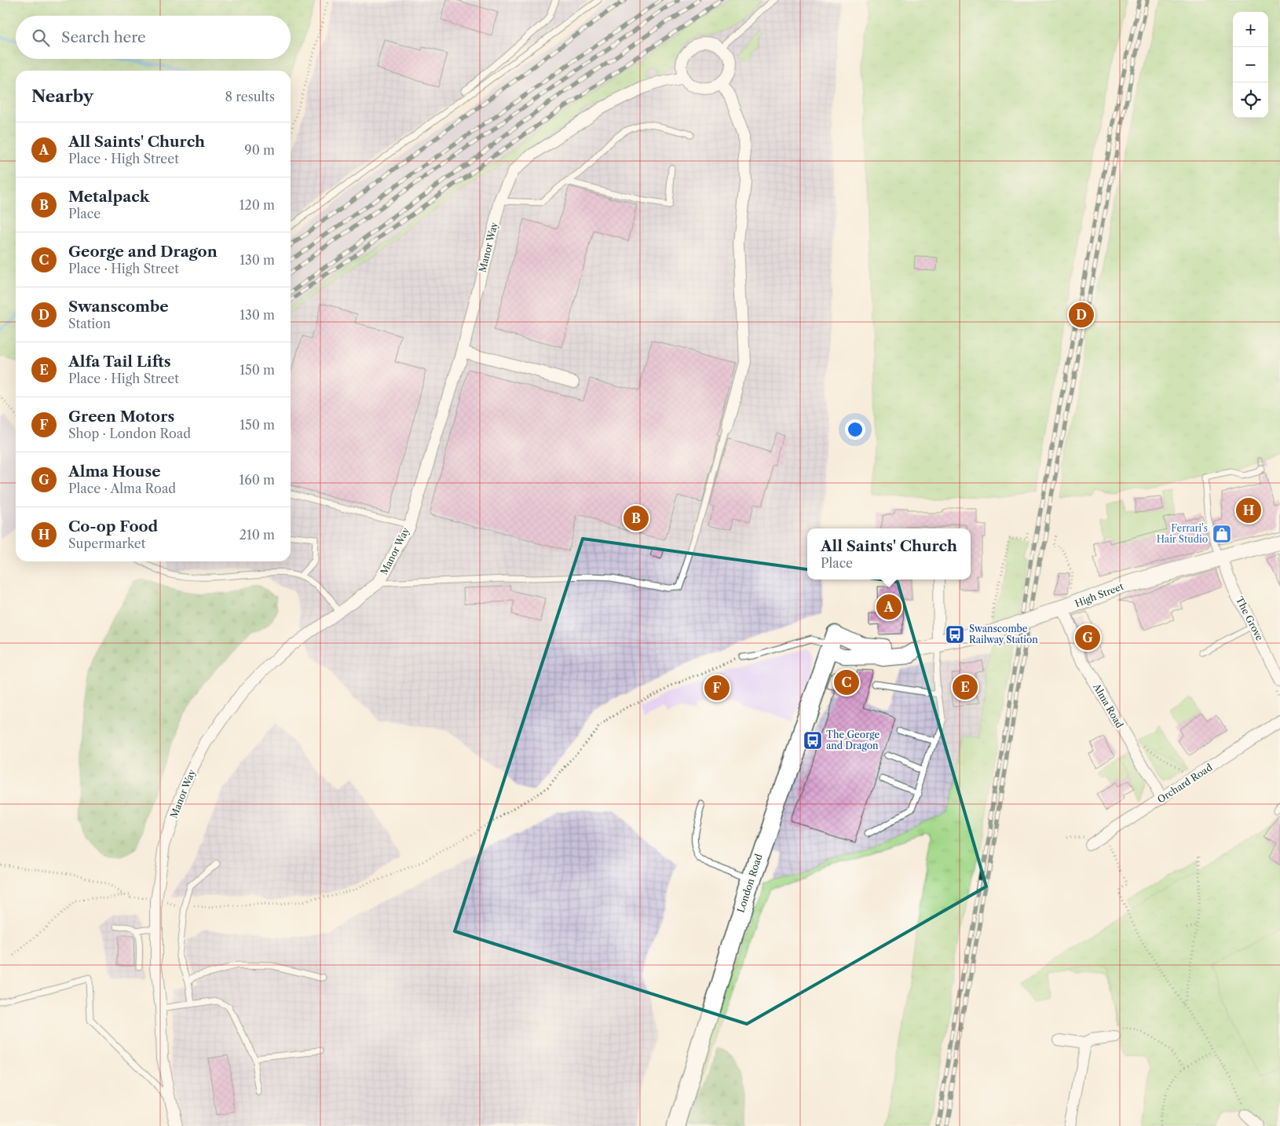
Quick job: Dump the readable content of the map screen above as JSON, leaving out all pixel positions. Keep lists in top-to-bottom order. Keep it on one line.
{"streets":{"main road":["High Street","London Road"],"street":["Manor Way","The Grove","Alma Road","Orchard Road"]},"crossings":[["High Street","The Grove"],["High Street","Alma Road"],["High Street","London Road"],["Alma Road","Orchard Road"]],"places":{"shop":["Ferrari's Hair Studio"],"bus stop":["Swanscombe Railway Station","The George and Dragon"]},"page":{"map_buttons":["+","−"],"search":"Search here","heading":["Nearby","8 results"],"list":[{"mark":"A","name":"All Saints' Church","note":"Place · High Street","value":"90 m"},{"mark":"B","name":"Metalpack","note":"Place","value":"120 m"},{"mark":"C","name":"George and Dragon","note":"Place · High Street","value":"130 m"},{"mark":"D","name":"Swanscombe","note":"Station","value":"130 m"},{"mark":"E","name":"Alfa Tail Lifts","note":"Place · High Street","value":"150 m"},{"mark":"F","name":"Green Motors","note":"Shop · London Road","value":"150 m"},{"mark":"G","name":"Alma House","note":"Place · Alma Road","value":"160 m"},{"mark":"H","name":"Co-op Food","note":"Supermarket","value":"210 m"}],"pins":["D","H","B","A","G","C","E","F"],"popup":["All Saints' Church","Place"]}}
